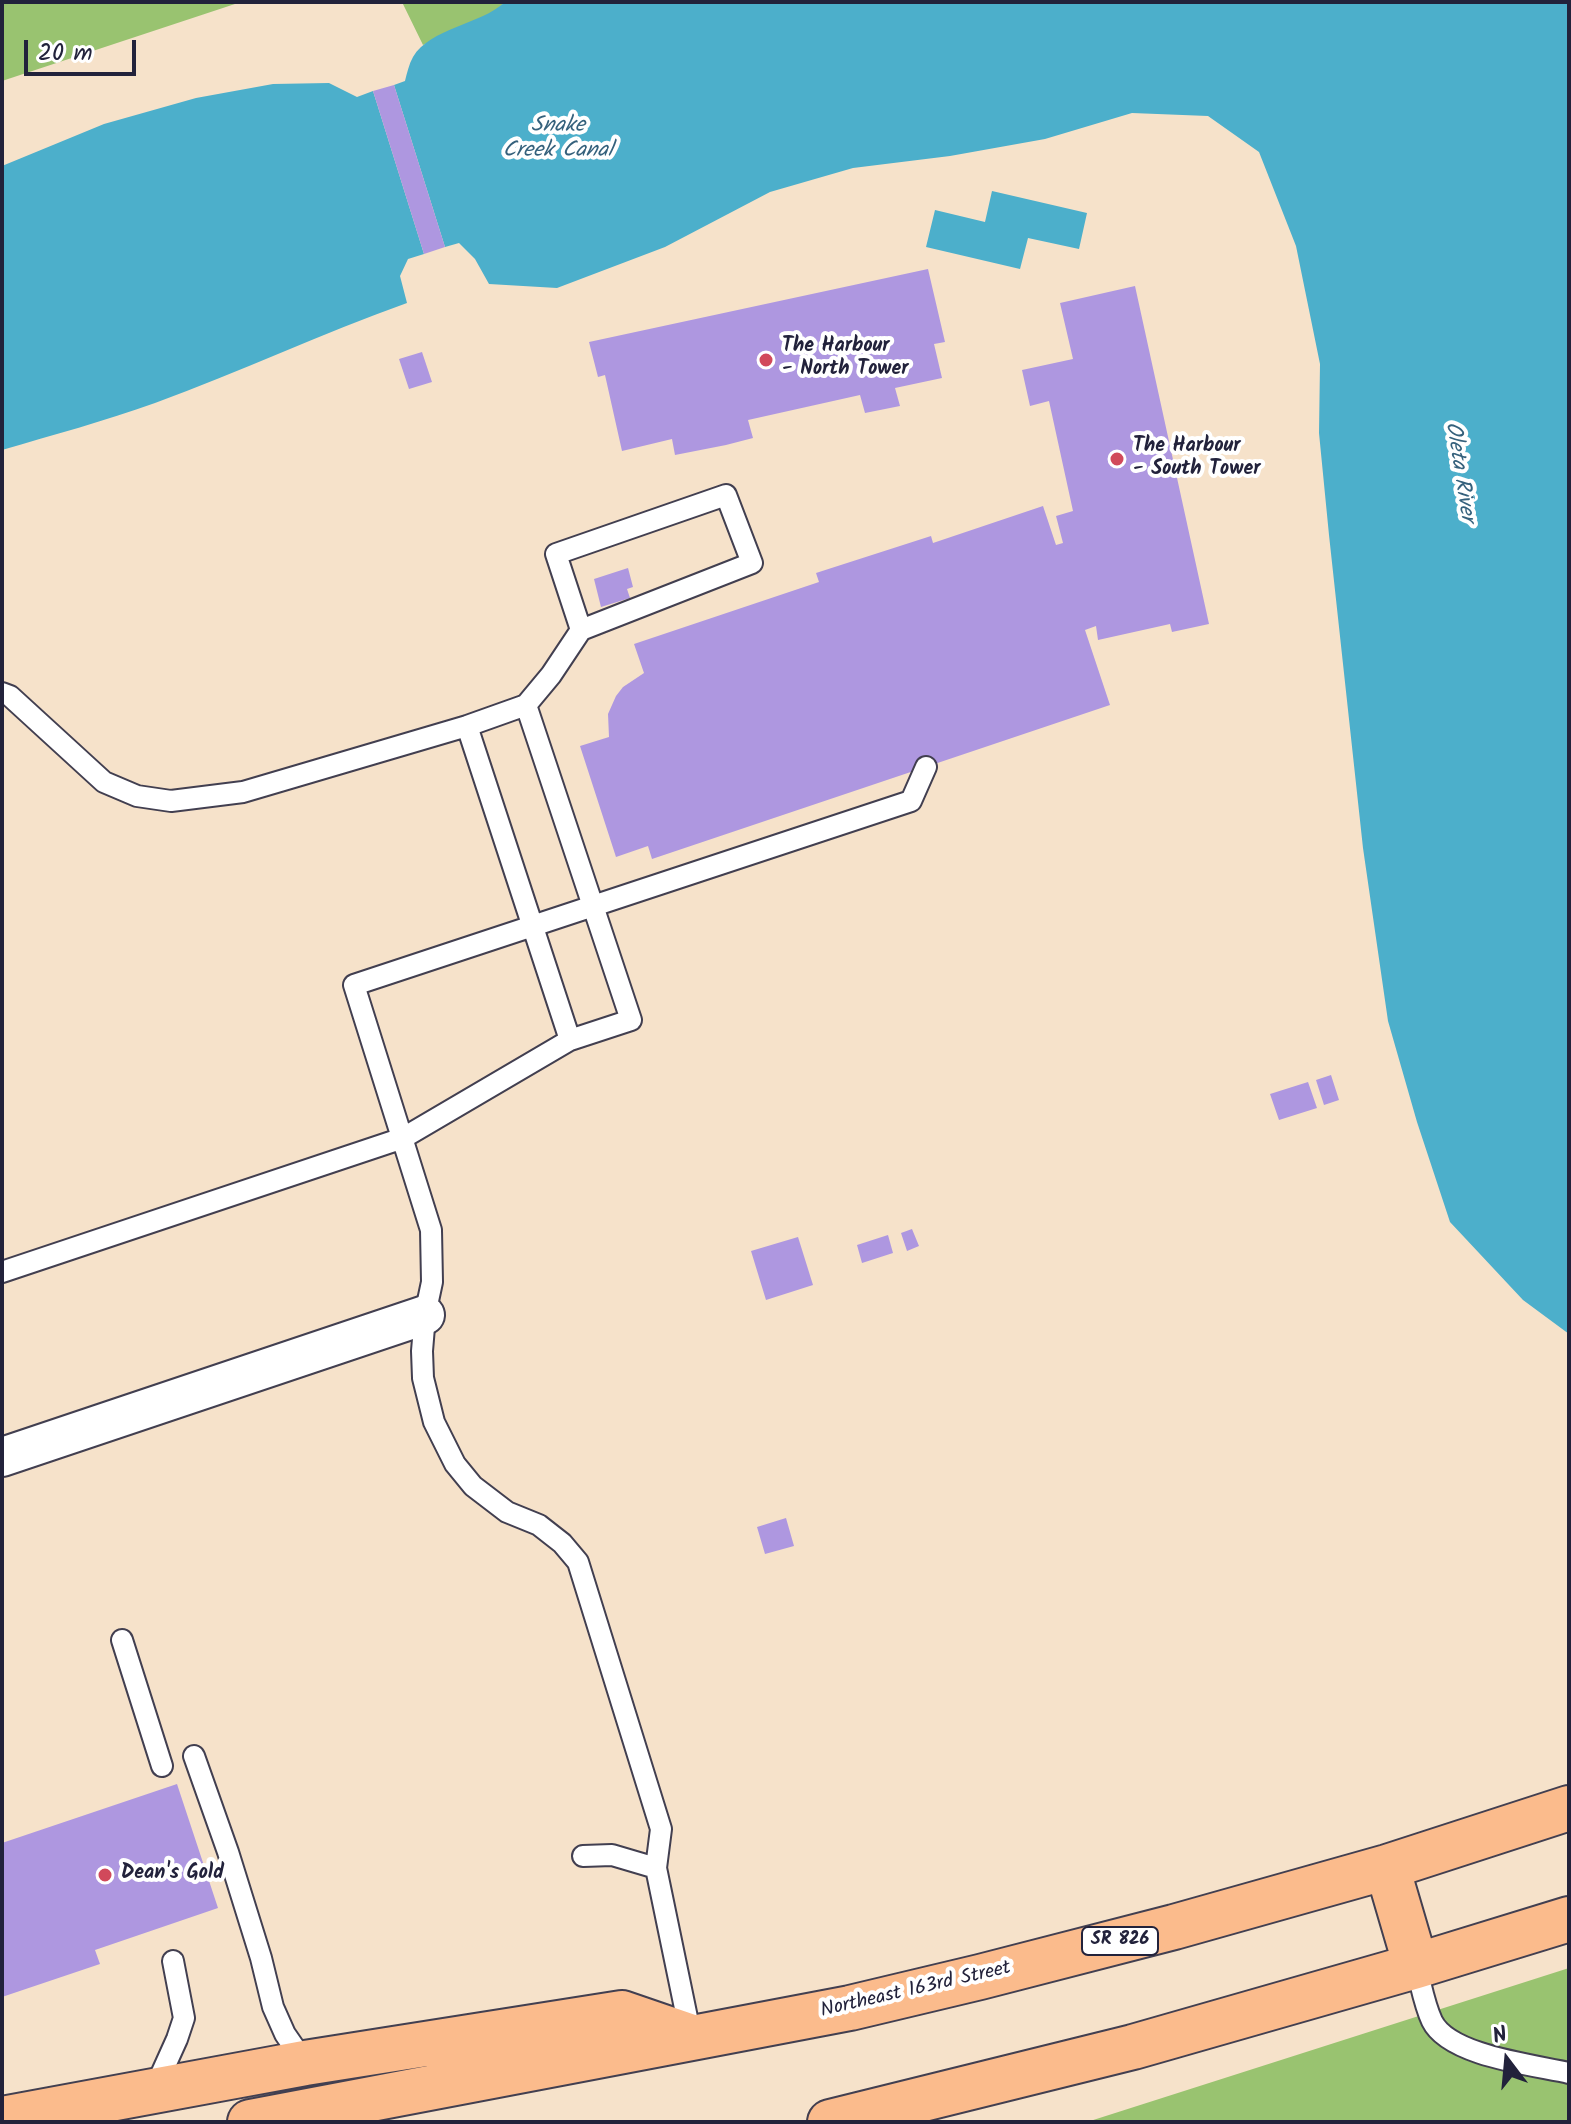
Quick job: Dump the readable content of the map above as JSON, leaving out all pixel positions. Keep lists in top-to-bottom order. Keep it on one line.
{"streets":{"main road":["SR 826","Northeast 163rd Street"]},"water":["Snake Creek Canal","Oleta River"],"places":["The Harbour - North Tower","The Harbour - South Tower","Dean's Gold"],"scale_bar":"20 m","north":"top"}
